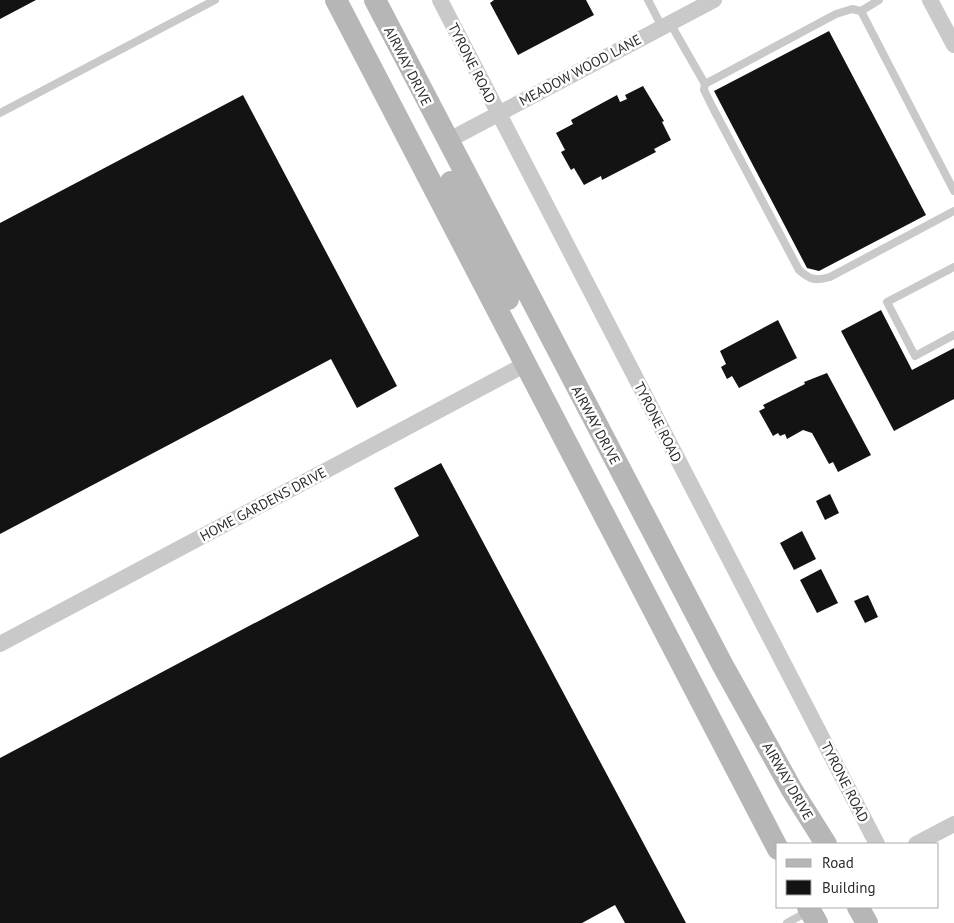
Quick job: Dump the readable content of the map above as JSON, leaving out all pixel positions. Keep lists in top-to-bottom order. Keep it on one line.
{"streets":{"main road":["AIRWAY DRIVE"],"street":["TYRONE ROAD","MEADOW WOOD LANE","HOME GARDENS DRIVE"]},"crossings":[["TYRONE ROAD","MEADOW WOOD LANE"],["AIRWAY DRIVE","MEADOW WOOD LANE"]],"legend":["Road","Building"]}
